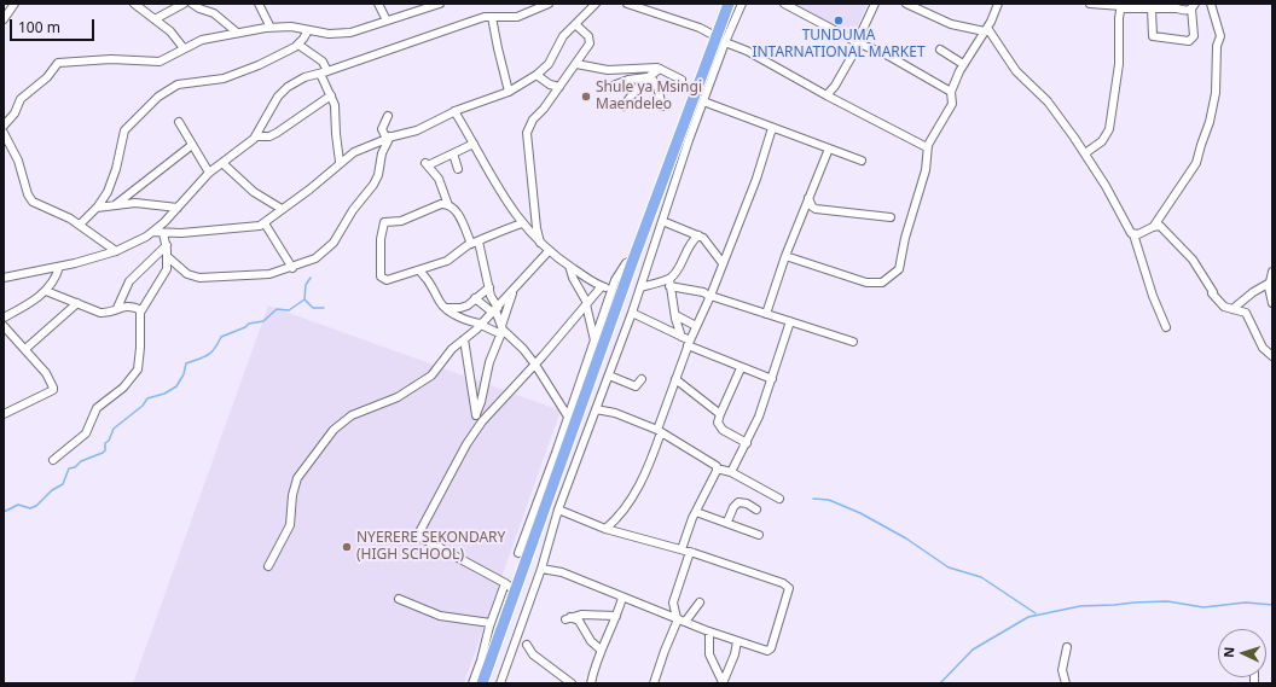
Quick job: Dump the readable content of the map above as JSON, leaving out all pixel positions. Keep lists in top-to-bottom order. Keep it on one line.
{"places":["TUNDUMA INTARNATIONAL MARKET","Shule ya Msingi Maendeleo","NYERERE SEKONDARY (HIGH SCHOOL)"],"scale_bar":"100 m","north":"left"}
